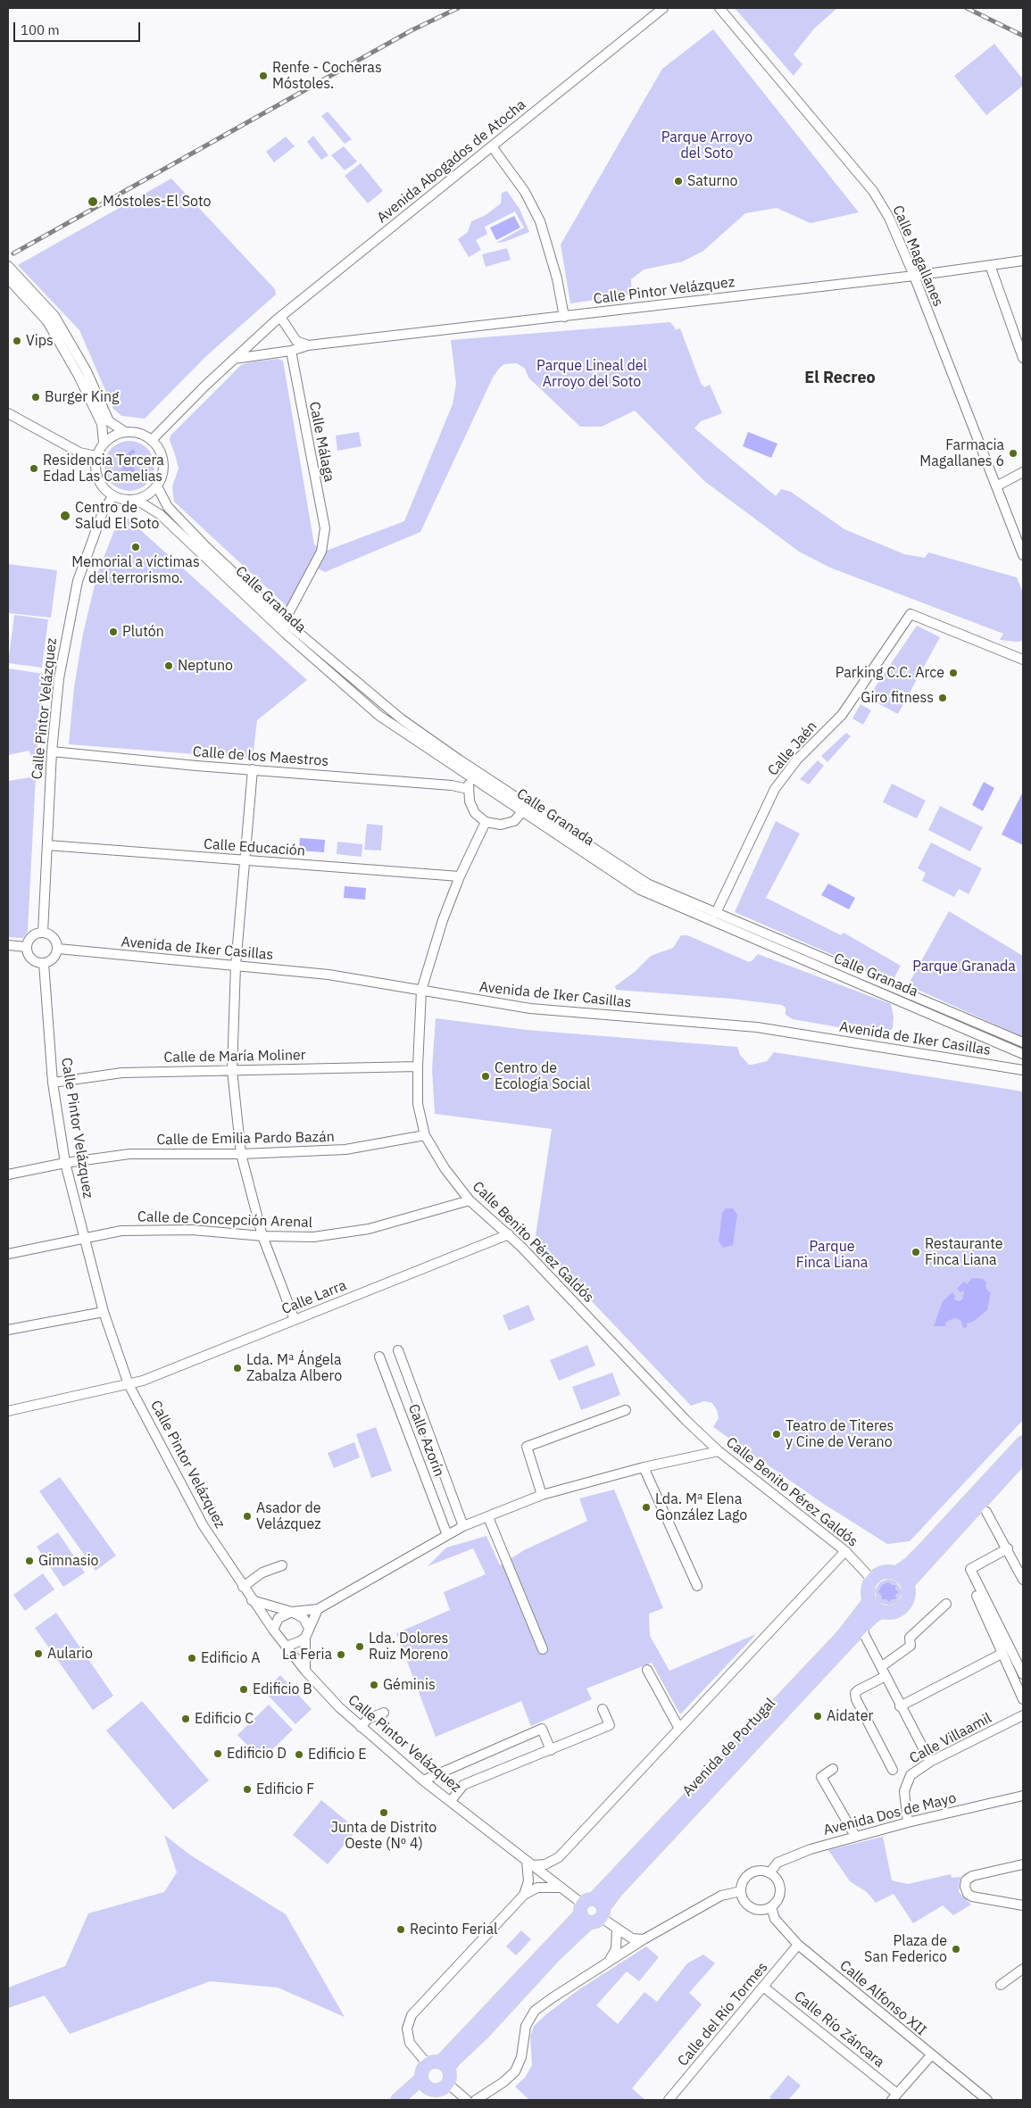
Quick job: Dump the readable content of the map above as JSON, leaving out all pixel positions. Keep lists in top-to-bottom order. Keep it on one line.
{"streets":{"main road":["Avenida de Portugal"],"street":["Avenida Abogados de Atocha","Calle Magallanes","Calle Pintor Velázquez","Calle Málaga","Calle Granada","Calle Jaén","Calle de los Maestros","Calle Educación","Avenida de Iker Casillas","Calle de María Moliner","Calle de Emilia Pardo Bazán","Calle de Concepción Arenal","Calle Benito Pérez Galdós","Calle Larra","Calle Azorín","Calle Villaamil","Avenida Dos de Mayo","Calle Alfonso XII","Calle del Río Tormes","Calle Río Záncara"]},"crossings":[["Avenida Abogados de Atocha","Calle Pintor Velázquez"],["Calle Magallanes","Calle Pintor Velázquez"],["Calle Pintor Velázquez","Calle Málaga"],["Calle Pintor Velázquez","Calle Granada"],["Calle Pintor Velázquez","Calle de los Maestros"],["Calle Pintor Velázquez","Calle Educación"],["Calle Pintor Velázquez","Avenida de Iker Casillas"],["Calle Pintor Velázquez","Calle de María Moliner"],["Calle Pintor Velázquez","Calle de Emilia Pardo Bazán"],["Calle Pintor Velázquez","Calle de Concepción Arenal"],["Calle Pintor Velázquez","Calle Larra"],["Calle Pintor Velázquez","Avenida de Portugal"],["Calle Málaga","Calle Granada"],["Calle Granada","Calle Jaén"],["Calle Educación","Calle Benito Pérez Galdós"],["Avenida de Iker Casillas","Calle Benito Pérez Galdós"],["Calle de María Moliner","Calle Benito Pérez Galdós"],["Calle de Emilia Pardo Bazán","Calle Benito Pérez Galdós"],["Calle de Concepción Arenal","Calle Benito Pérez Galdós"],["Calle Benito Pérez Galdós","Calle Larra"],["Calle Benito Pérez Galdós","Avenida de Portugal"],["Calle Villaamil","Avenida Dos de Mayo"],["Avenida Dos de Mayo","Calle Alfonso XII"],["Calle Alfonso XII","Calle del Río Tormes"],["Calle del Río Tormes","Calle Río Záncara"]],"districts":["El Recreo"],"parks":["Parque Arroyo del Soto","Parque Lineal del Arroyo del Soto","Parque Granada","Parque Finca Liana"],"places":["Renfe - Cocheras Móstoles.","Saturno","Móstoles-El Soto","Vips","Burger King","Farmacia Magallanes 6","Residencia Tercera Edad Las Camelias","Centro de Salud El Soto","Memorial a víctimas del terrorismo.","Plutón","Neptuno","Parking C.C. Arce","Giro fitness","Centro de Ecología Social","Restaurante Finca Liana","Lda. Mª Ángela Zabalza Albero","Teatro de Titeres y Cine de Verano","Lda. Mª Elena González Lago","Asador de Velázquez","Gimnasio","Lda. Dolores Ruiz Moreno","Aulario","La Feria","Edificio A","Géminis","Edificio B","Aidater","Edificio C","Edificio D","Edificio E","Edificio F","Junta de Distrito Oeste (Nº 4)","Recinto Ferial","Plaza de San Federico"],"scale_bar":"100 m"}
